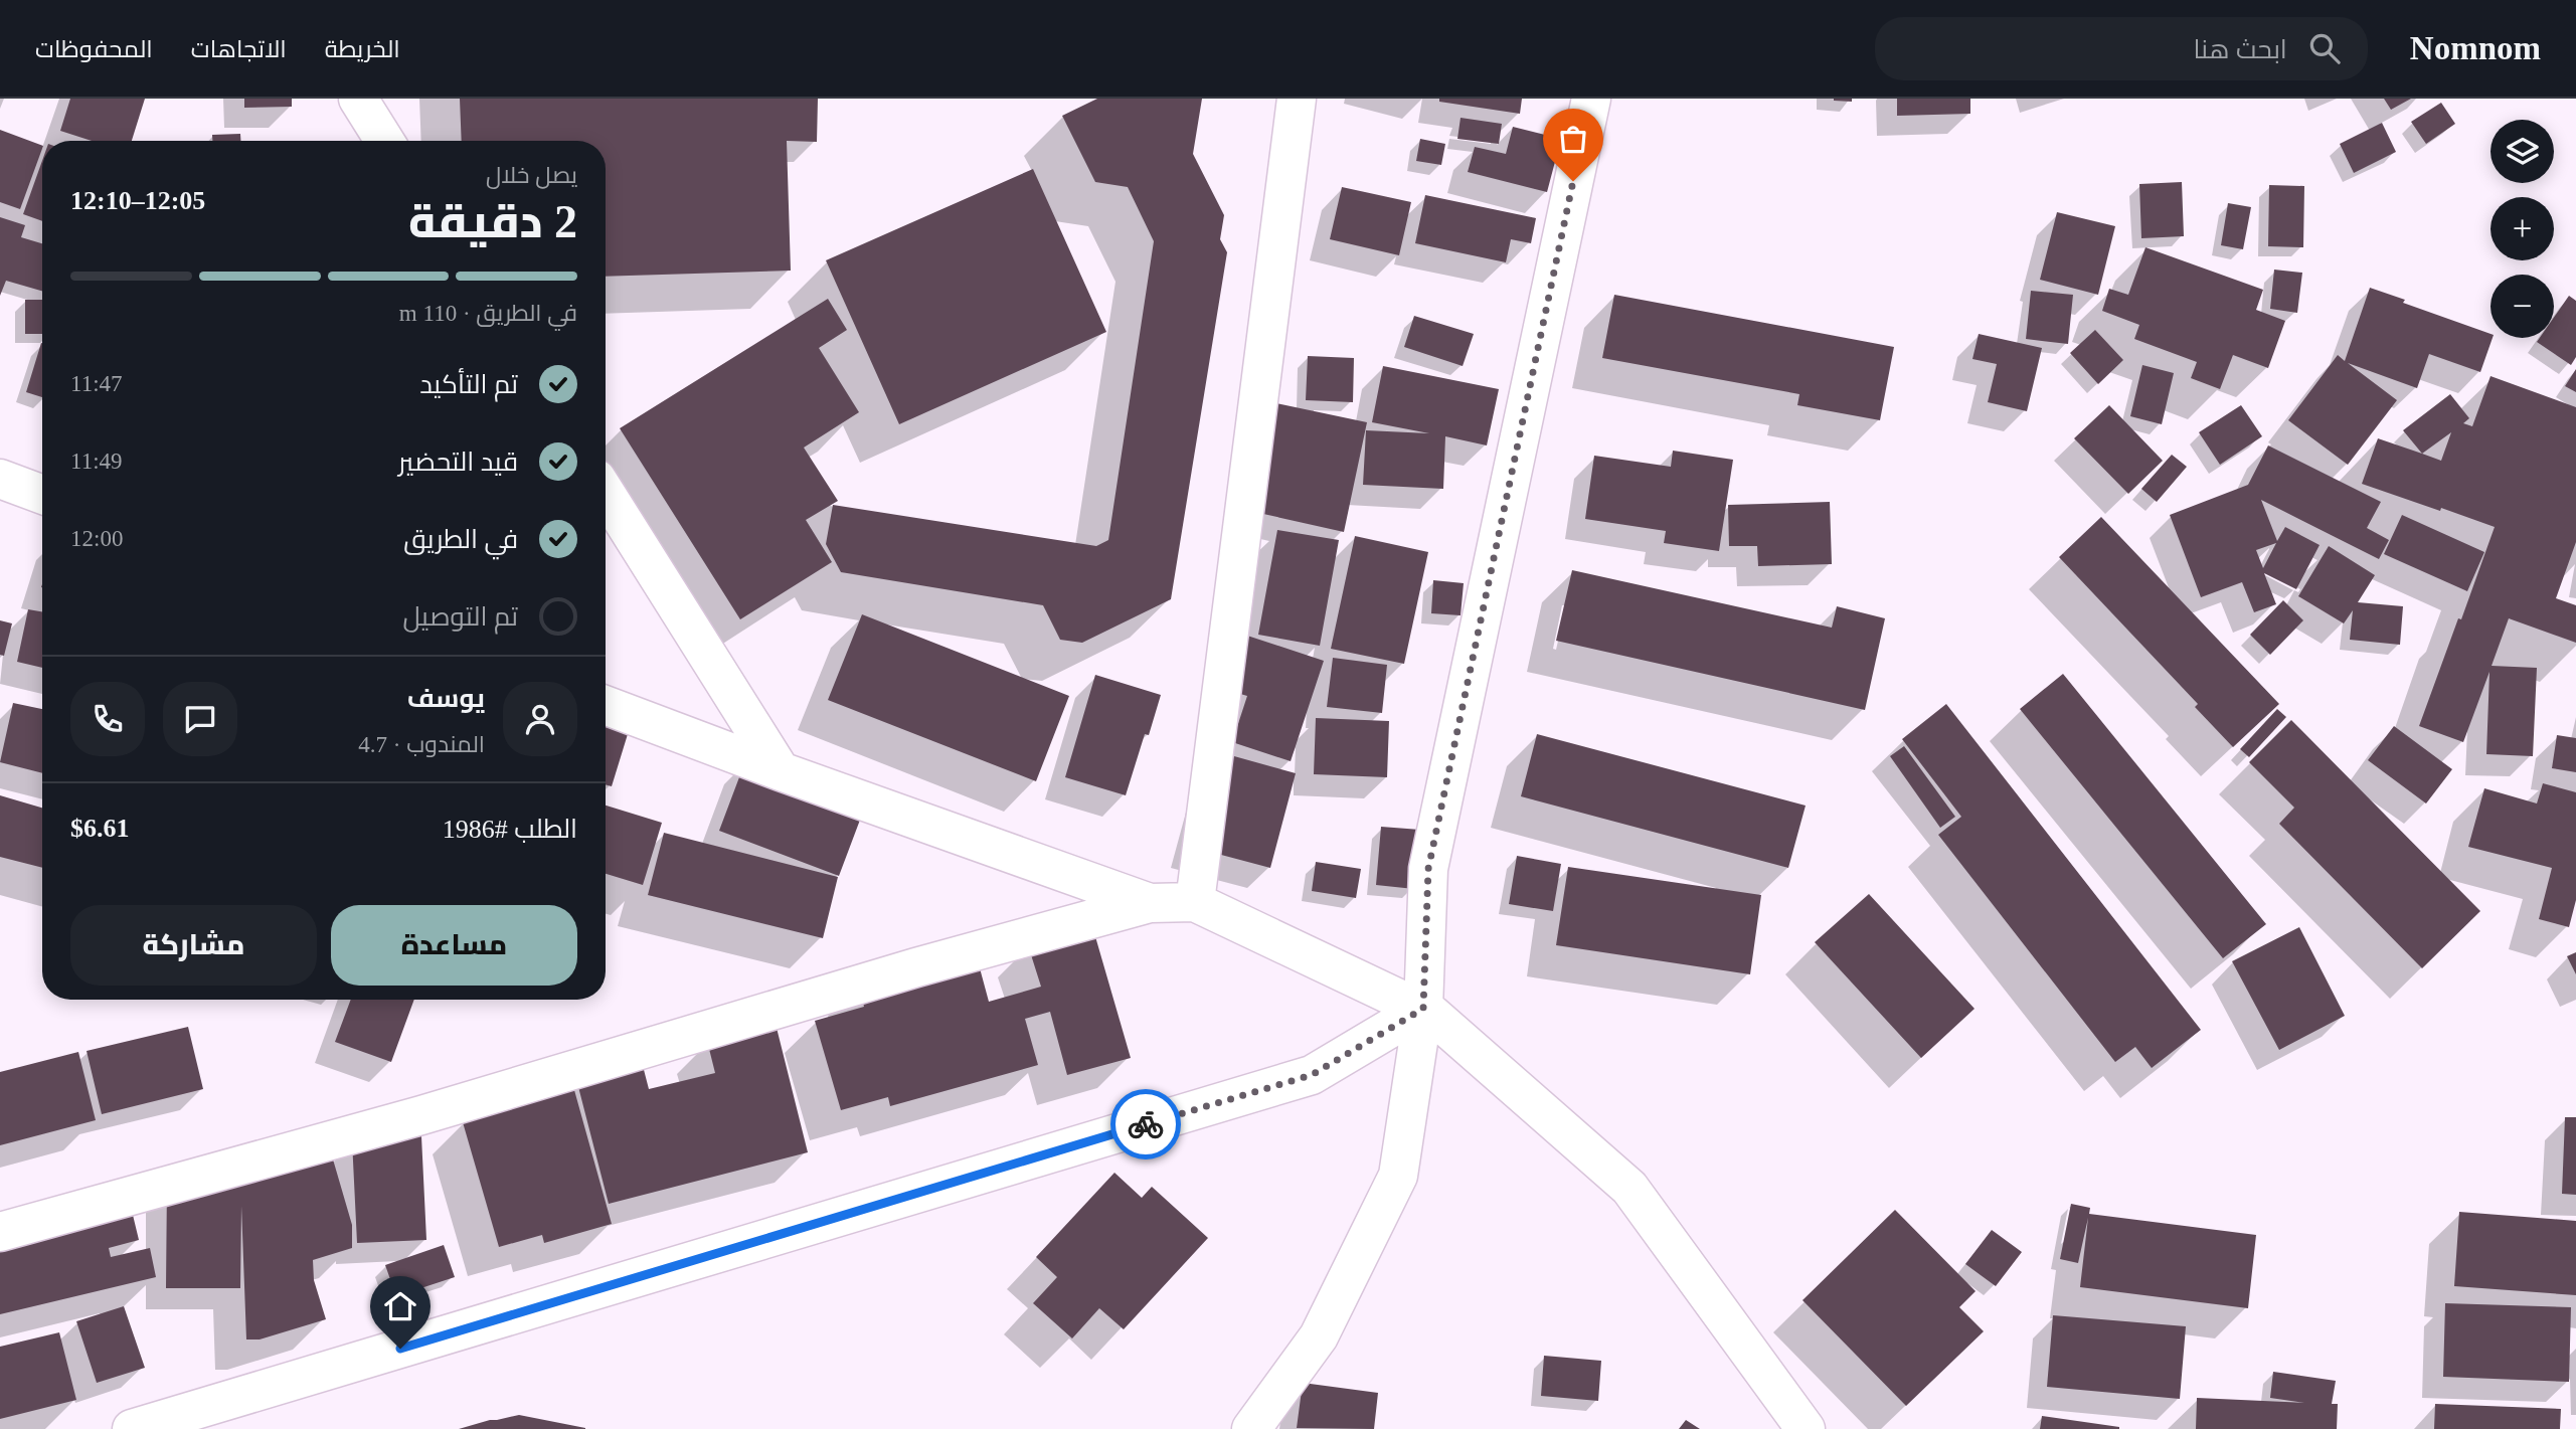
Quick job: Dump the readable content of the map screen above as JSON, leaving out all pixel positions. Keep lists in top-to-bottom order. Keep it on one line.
{"page":{"header":"Nomnom","search":"ابحث هنا","nav":["الخريطة","الاتجاهات","المحفوظات"],"map_buttons":["+","−"],"heading":["2 دقيقة","يصل خلال","12:05–12:10"],"panel":["يوسف","المندوب · 4.7","الطلب #1986","$6.61"],"bar":"في الطريق · 110 m","list":[["تم التأكيد","11:47"],["قيد التحضير","11:49"],["في الطريق","12:00"],"تم التوصيل"],"buttons":["مساعدة","مشاركة"]}}
